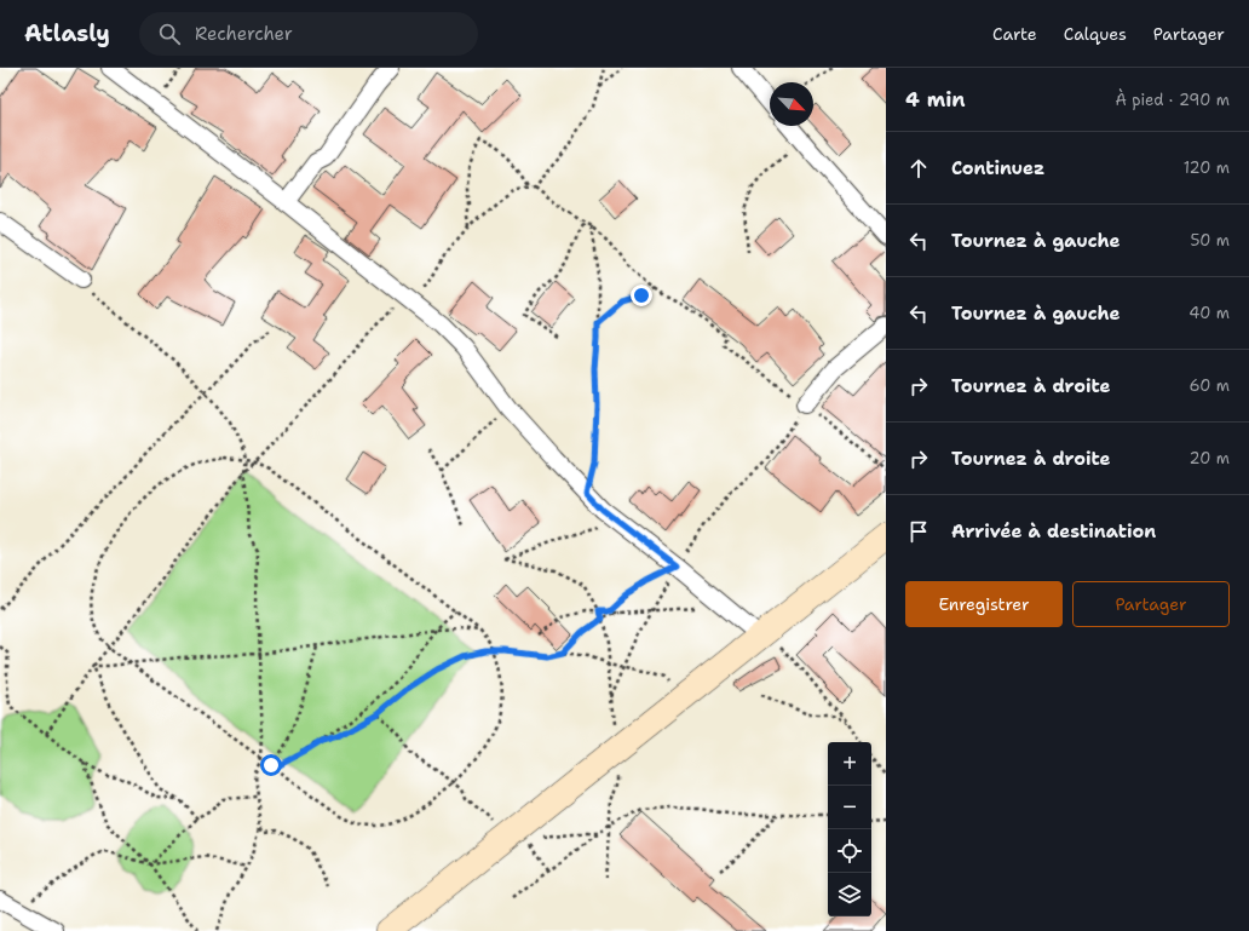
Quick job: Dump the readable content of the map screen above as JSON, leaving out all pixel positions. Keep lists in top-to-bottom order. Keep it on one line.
{"north":"bottom right","page":{"header":"Atlasly","search":"Rechercher","nav":["Carte","Calques","Partager"],"heading":["4 min","À pied · 290 m"],"list":[["Continuez","120 m"],["Tournez à gauche","50 m"],["Tournez à gauche","40 m"],["Tournez à droite","60 m"],["Tournez à droite","20 m"],"Arrivée à destination"],"buttons":["Enregistrer","Partager"],"map_buttons":["+","−"]}}
